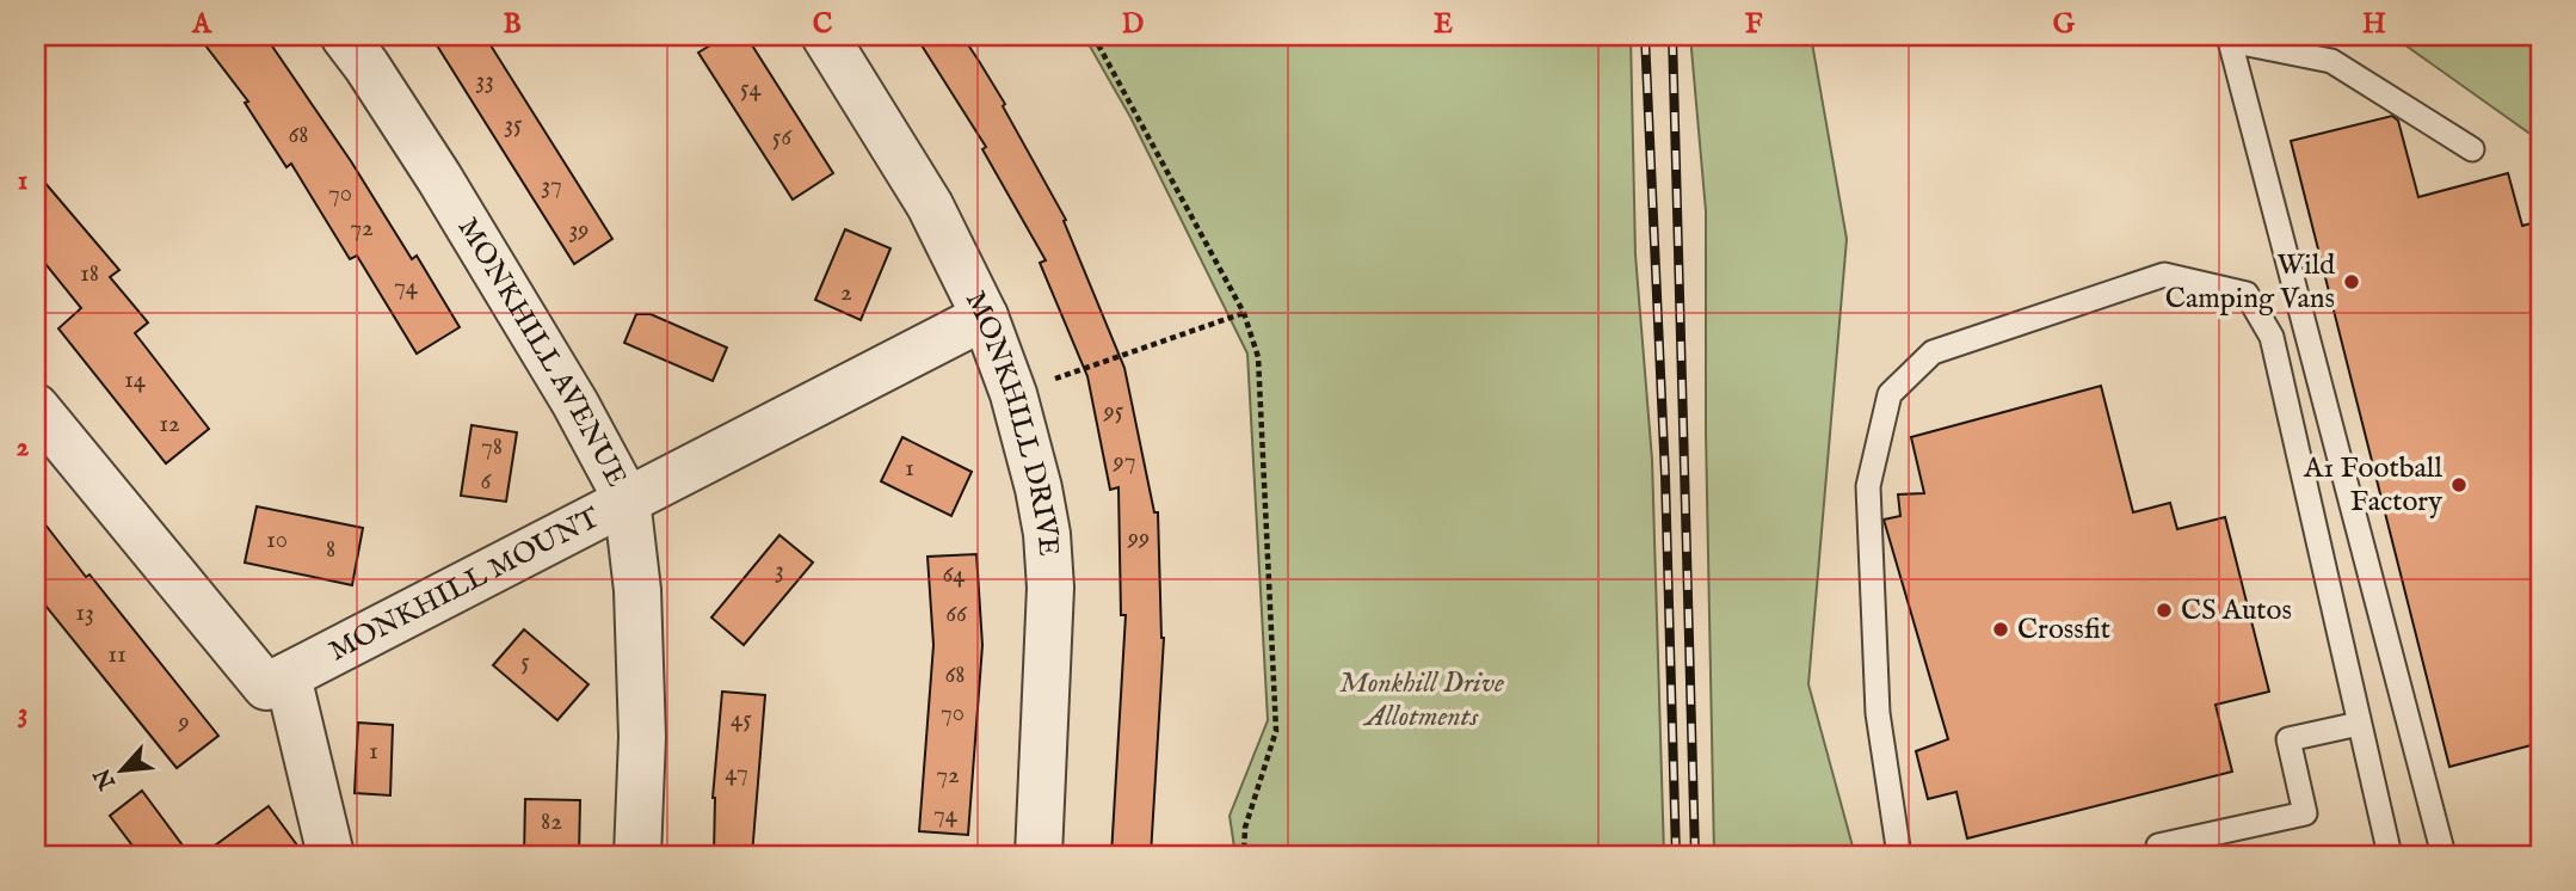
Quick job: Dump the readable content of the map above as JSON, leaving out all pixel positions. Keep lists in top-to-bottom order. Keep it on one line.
{"streets":{"street":["MONKHILL AVENUE","MONKHILL DRIVE","MONKHILL MOUNT"]},"crossings":[["MONKHILL AVENUE","MONKHILL MOUNT"],["MONKHILL DRIVE","MONKHILL MOUNT"]],"parks":["Monkhill Drive Allotments"],"places":["Wild Camping Vans","A1 Football Factory","CS Autos","Crossfit"],"house_numbers":["33","54","35","68","56","37","70","72","39","18","74","2","14","95","12","78","97","1","6","99","10","8","3","64","13","66","11","5","68","70","45","9","1","47","72","74","82"],"north":"bottom left","grid":{"columns":["A","B","C","D","E","F","G","H"],"rows":["1","2","3"]}}
